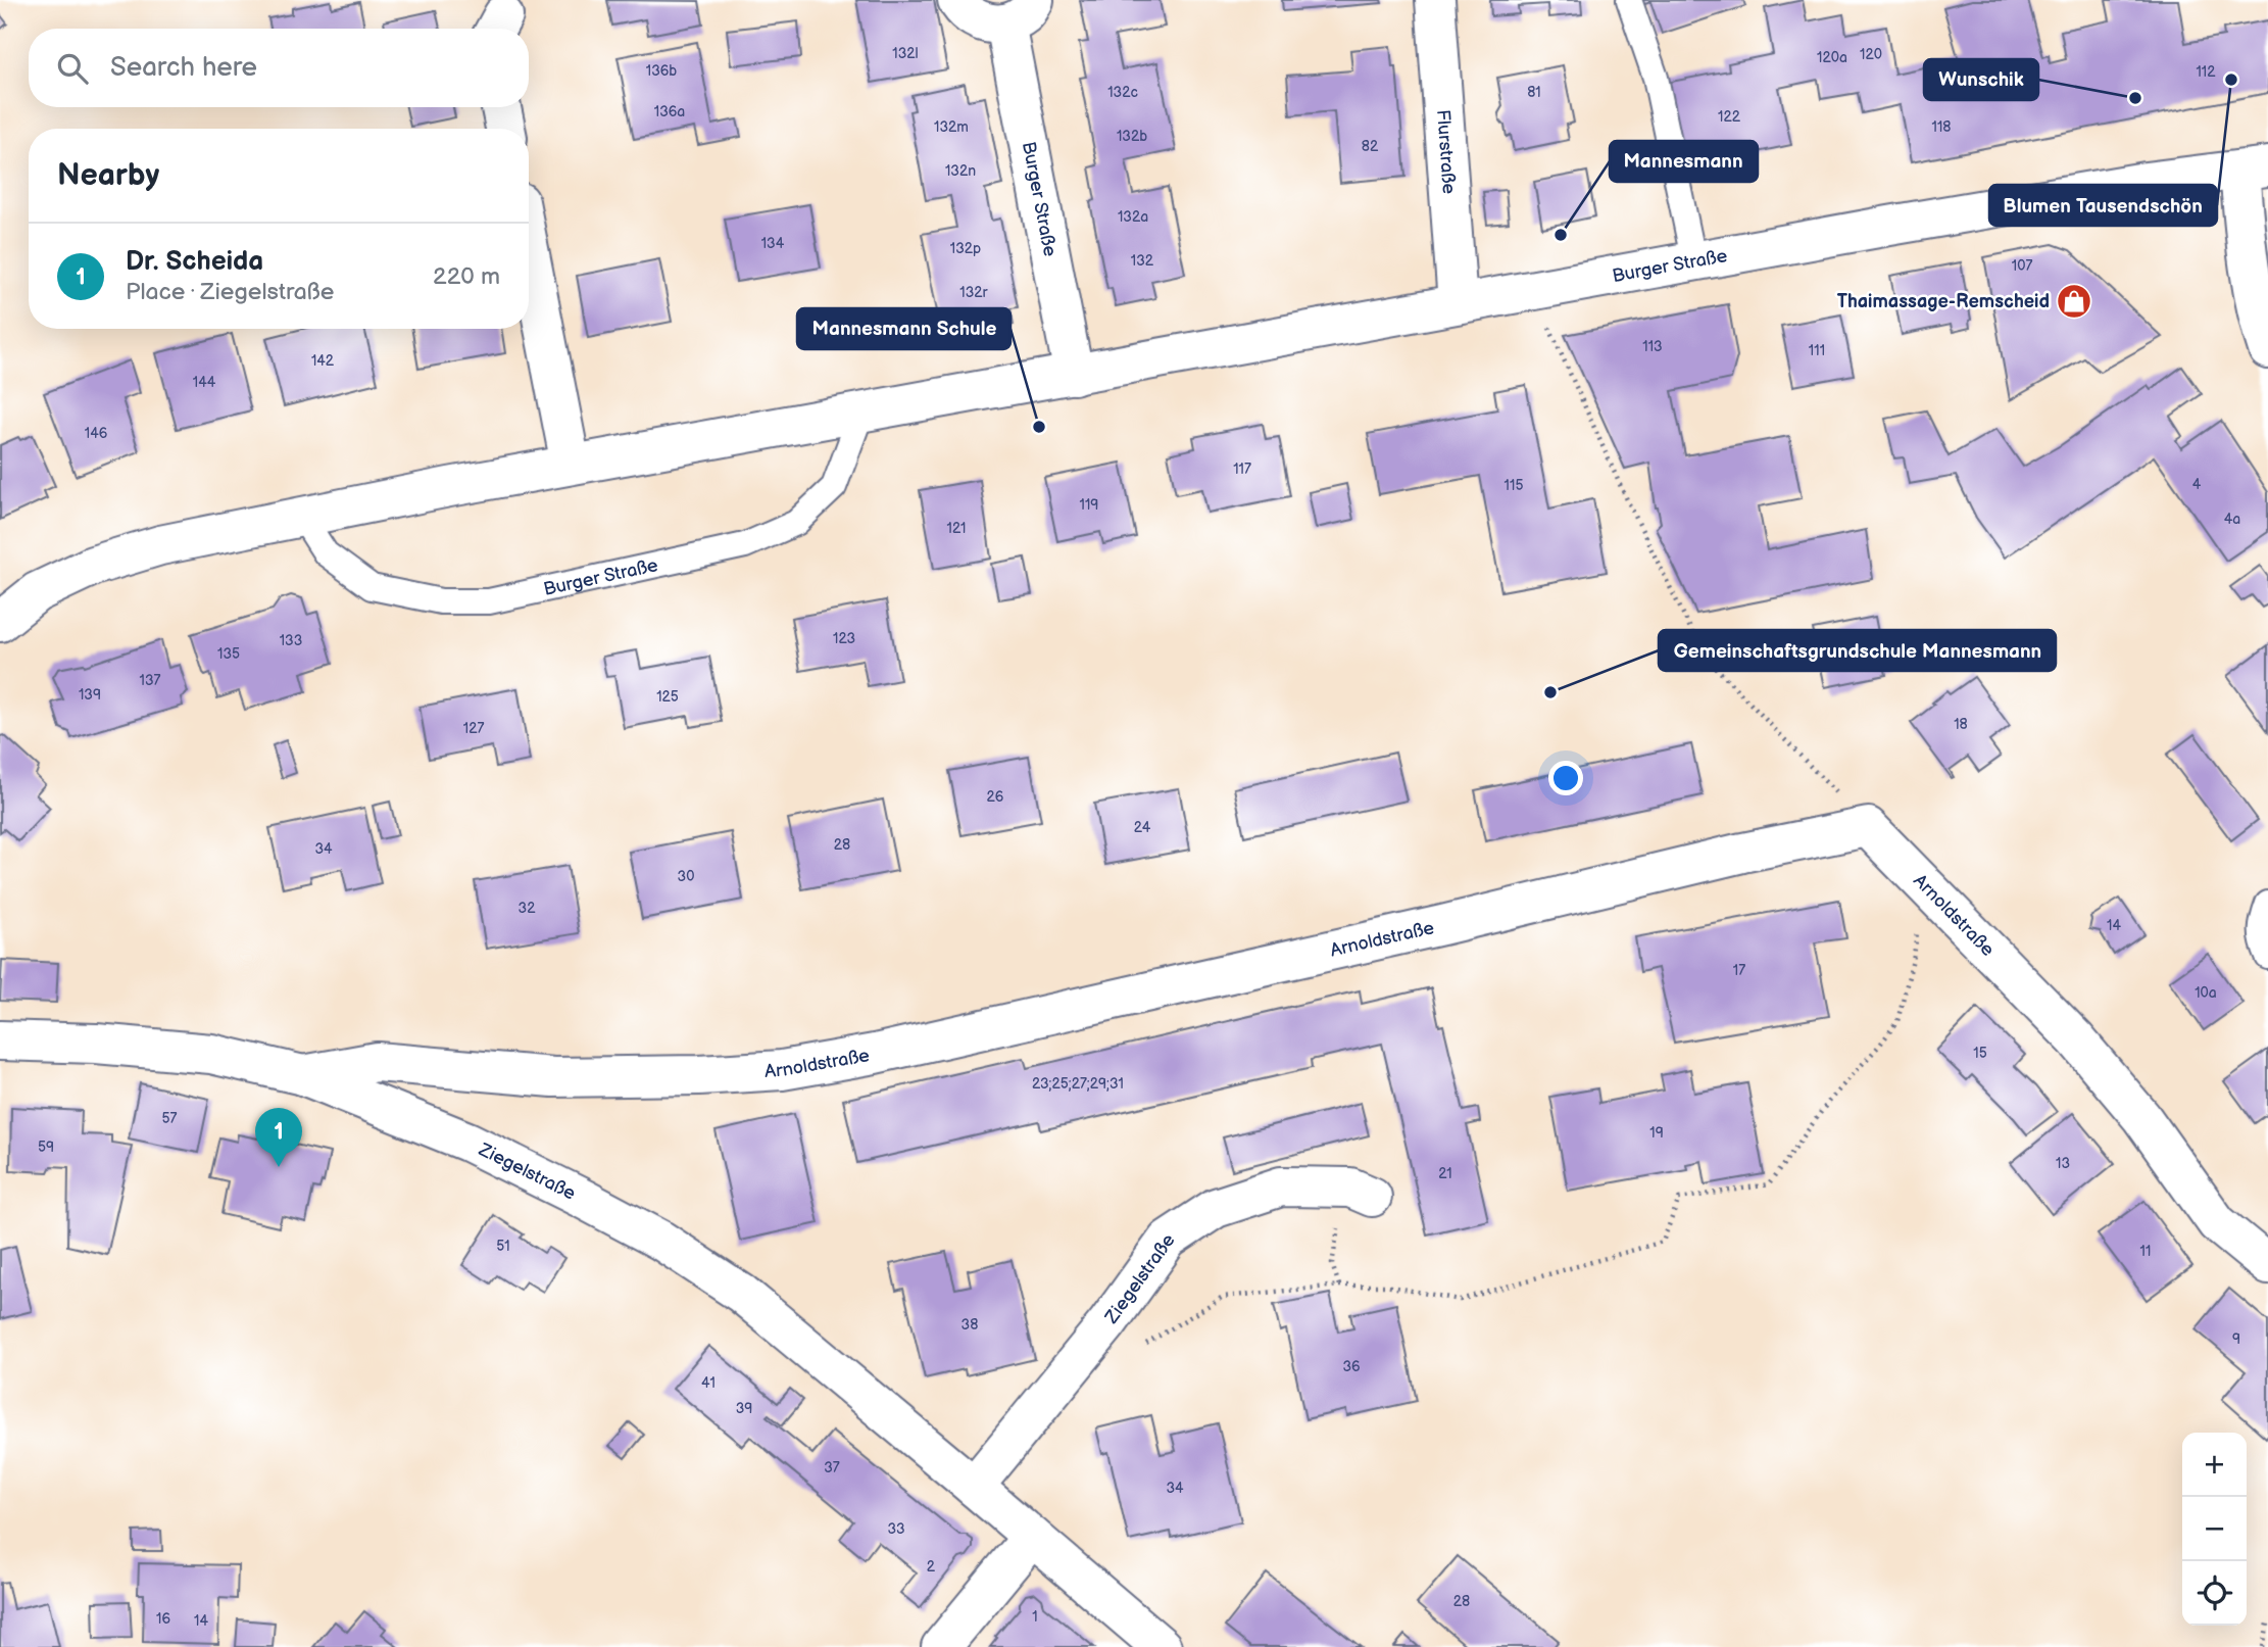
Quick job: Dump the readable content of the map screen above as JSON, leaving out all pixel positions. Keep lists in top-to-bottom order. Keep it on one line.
{"streets":{"street":["Flurstraße","Burger Straße","Arnoldstraße","Ziegelstraße"]},"crossings":[["Flurstraße","Burger Straße"],["Arnoldstraße","Ziegelstraße"]],"places":{"other":["Blumen Tausendschön","Wunschik","Mannesmann","Mannesmann Schule","Gemeinschaftsgrundschule Mannesmann"],"shop":["Thaimassage-Remscheid"]},"house_numbers":["132l","120","120a","136b","112","132c","81","136a","122","132m","118","132b","82","132n","132a","134","132p","132","107","132r","113","111","142","144","146","117","4","115","119","4a","121","123","133","135","137","139","125","18","127","26","24","28","34","30","32","14","17","10a","15","23;25;27;29;31","57","19","59","13","21","51","11","38","9","36","41","39","37","34","33","2","28","1","16","14"],"page":{"search":"Search here","heading":"Nearby","list":[{"mark":"1","name":"Dr. Scheida","note":"Place · Ziegelstraße","value":"220 m"}],"pins":"1","map_buttons":["+","−"]}}
